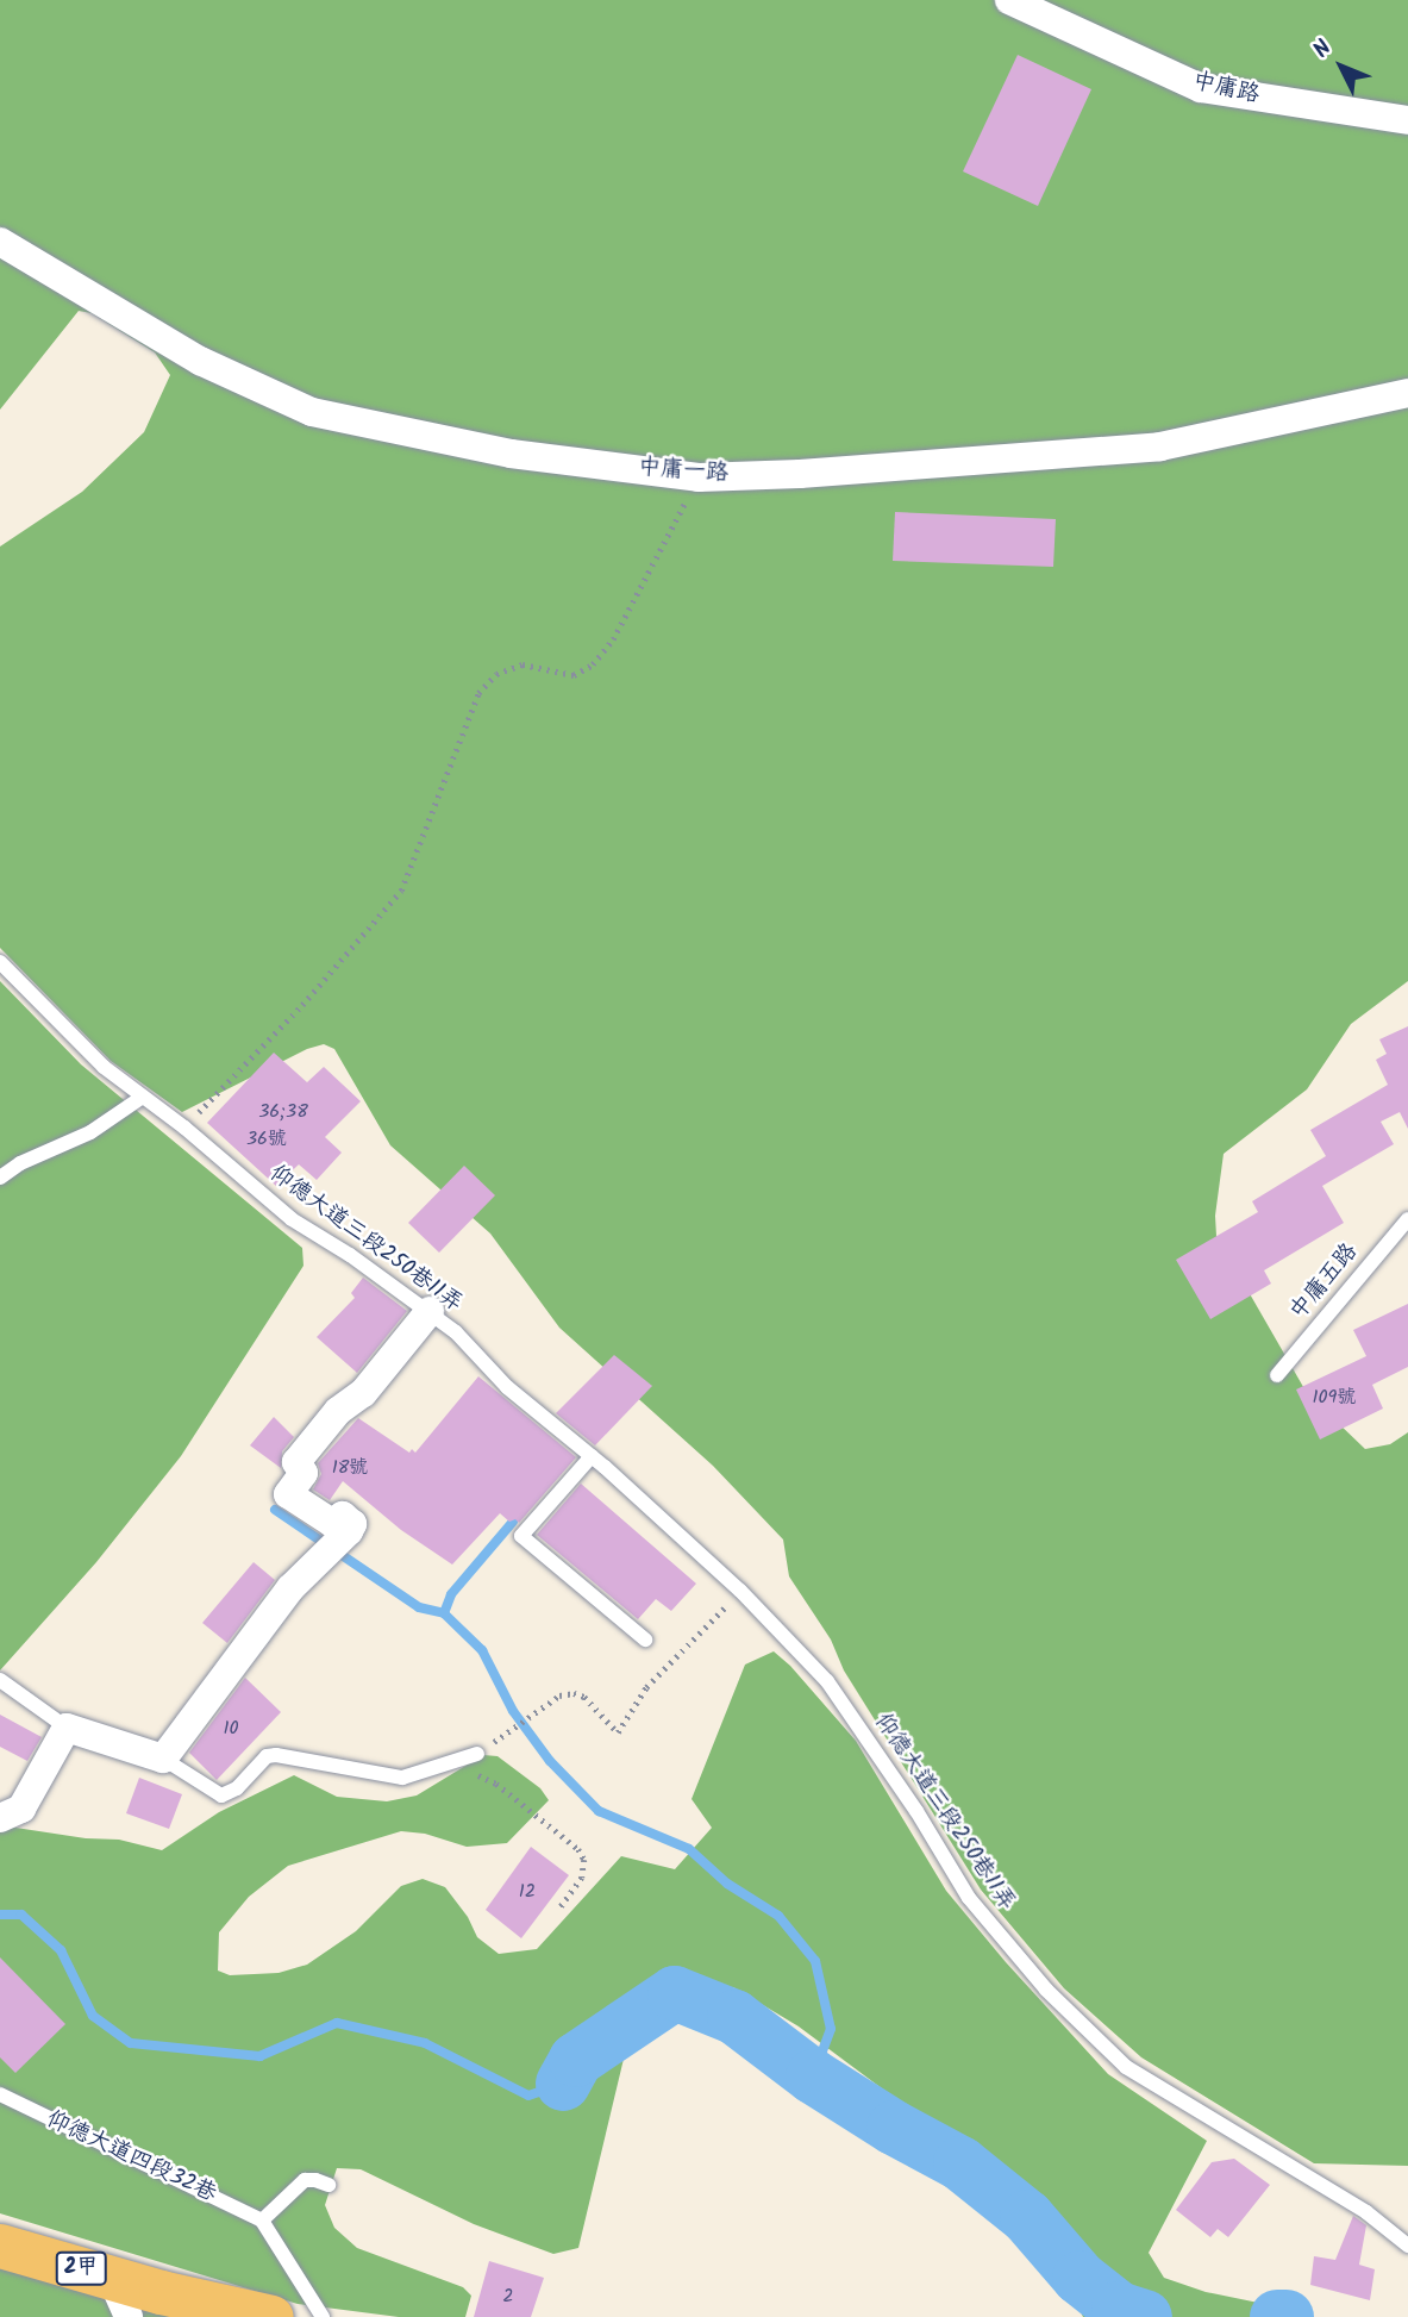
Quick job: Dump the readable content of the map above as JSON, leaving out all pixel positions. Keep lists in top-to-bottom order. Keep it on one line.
{"streets":{"main road":["2甲"],"street":["中庸路","中庸一路"],"lane":["仰德大道三段250巷11弄","中庸五路","仰德大道四段32巷"]},"house_numbers":["36;38","36號","109號","18號","10","12","2"],"north":"top left"}
